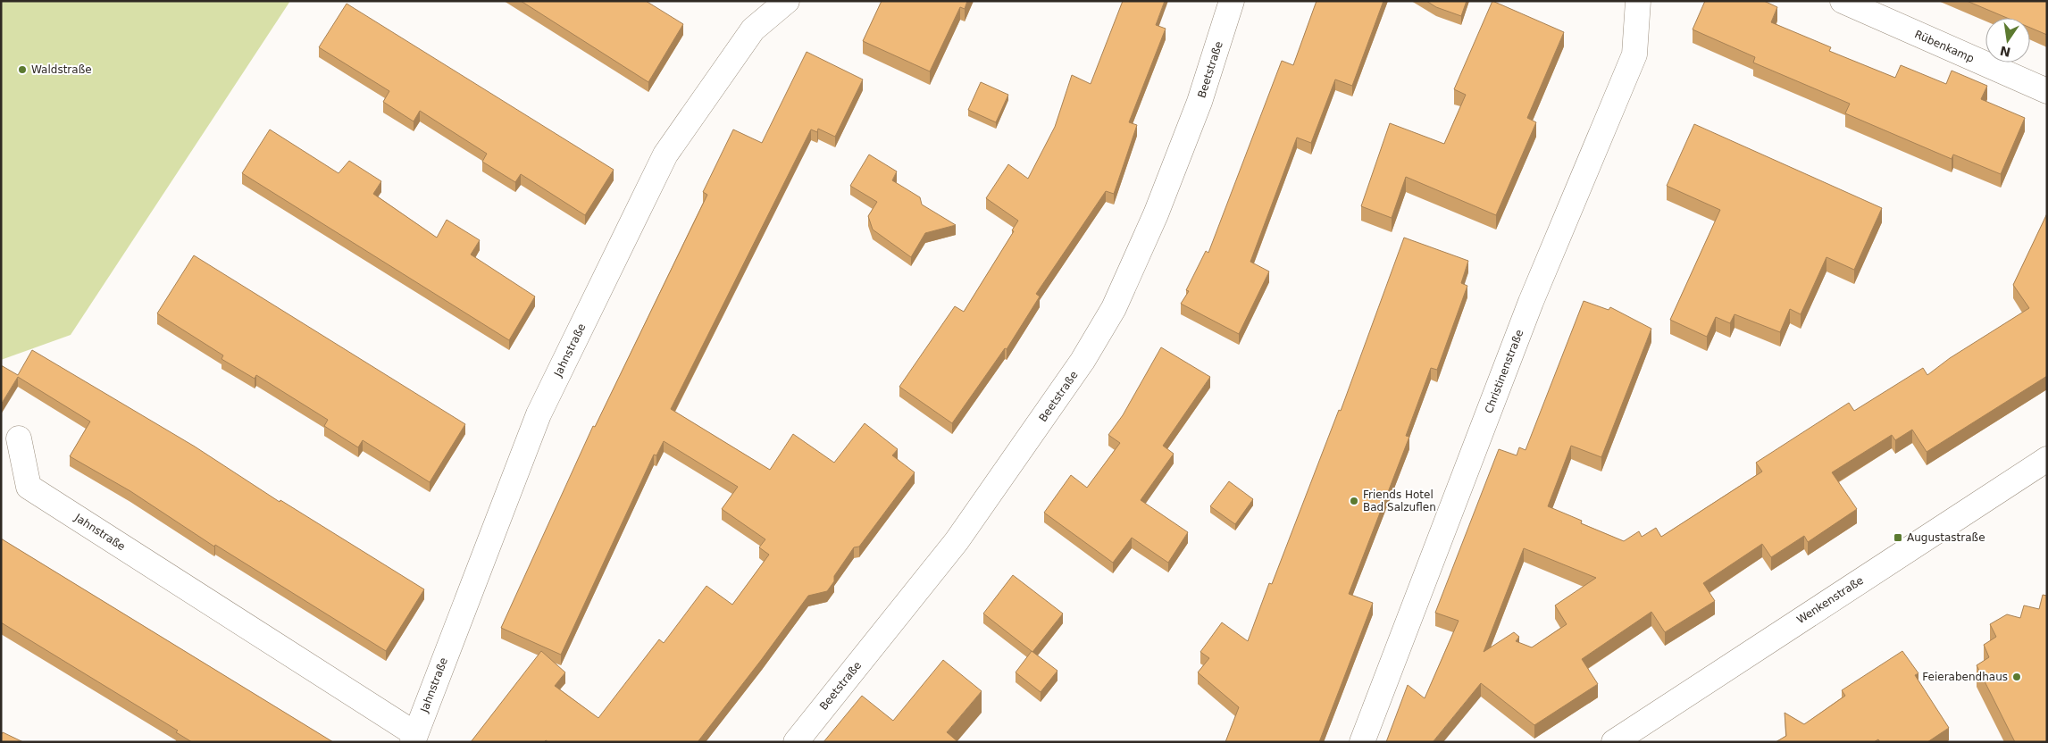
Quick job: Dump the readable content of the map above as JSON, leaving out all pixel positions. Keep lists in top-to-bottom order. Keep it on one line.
{"streets":{"street":["Rübenkamp","Beetstraße","Jahnstraße","Christinenstraße","Wenkenstraße"]},"places":{"other":["Waldstraße","Friends Hotel Bad Salzuflen","Feierabendhaus"],"transit":["Augustastraße"]},"north":"bottom"}
